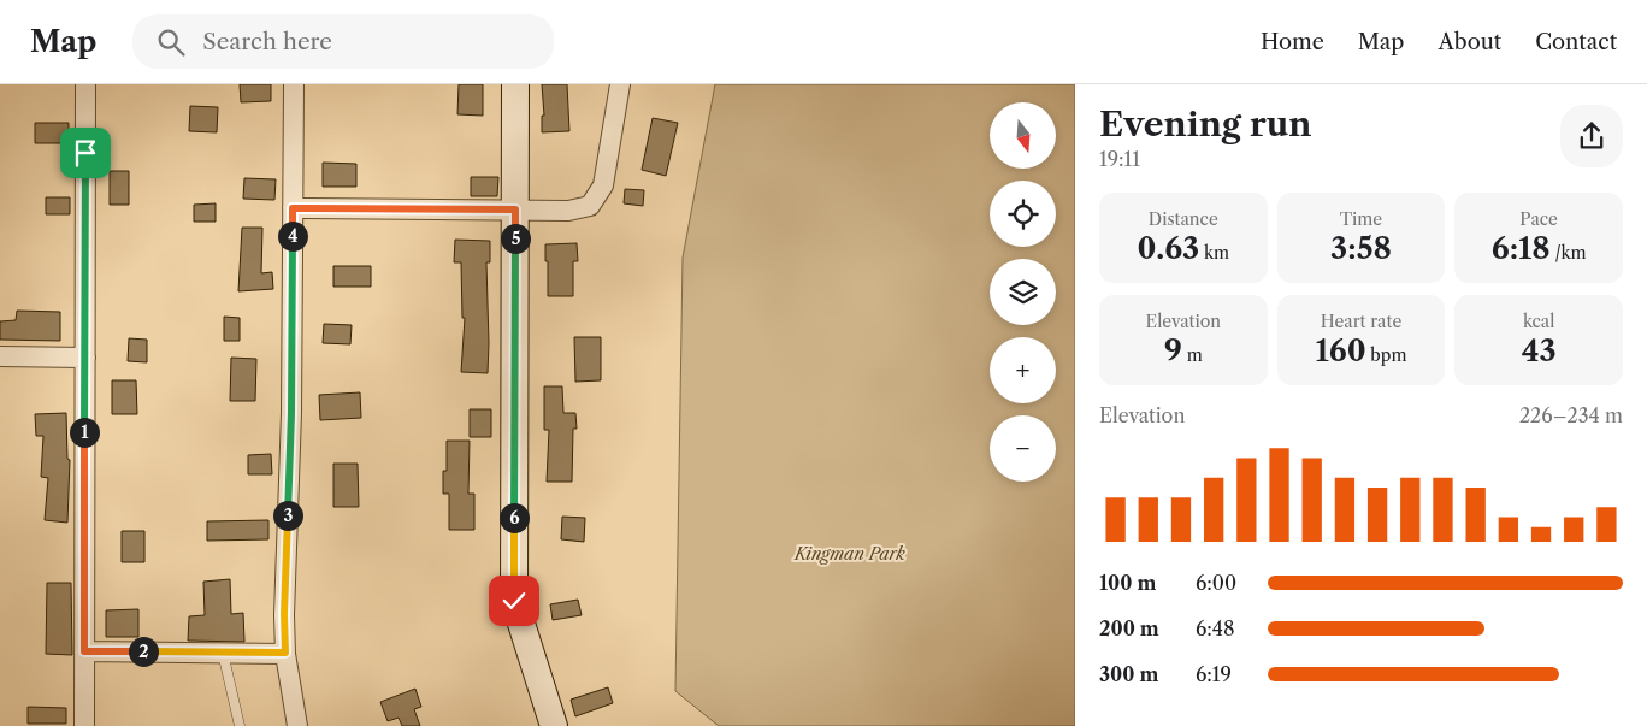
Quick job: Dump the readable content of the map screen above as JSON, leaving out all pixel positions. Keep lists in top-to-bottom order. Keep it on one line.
{"parks":["Kingman Park"],"north":"bottom","page":{"header":"Map","search":"Search here","nav":["Home","Map","About","Contact"],"heading":["Evening run","19:11"],"map_buttons":["+","−"],"stats":[["Distance","0.63 km"],["Time","3:58"],["Pace","6:18 /km"],["Elevation","9 m"],["Heart rate","160 bpm"],["kcal","43"]],"pins":["4","5","1","3","6","2"],"chart":["Elevation","226–234 m"],"list":[{"name":"100 m","note":"6:00"},{"name":"200 m","note":"6:48"},{"name":"300 m","note":"6:19"}]}}
